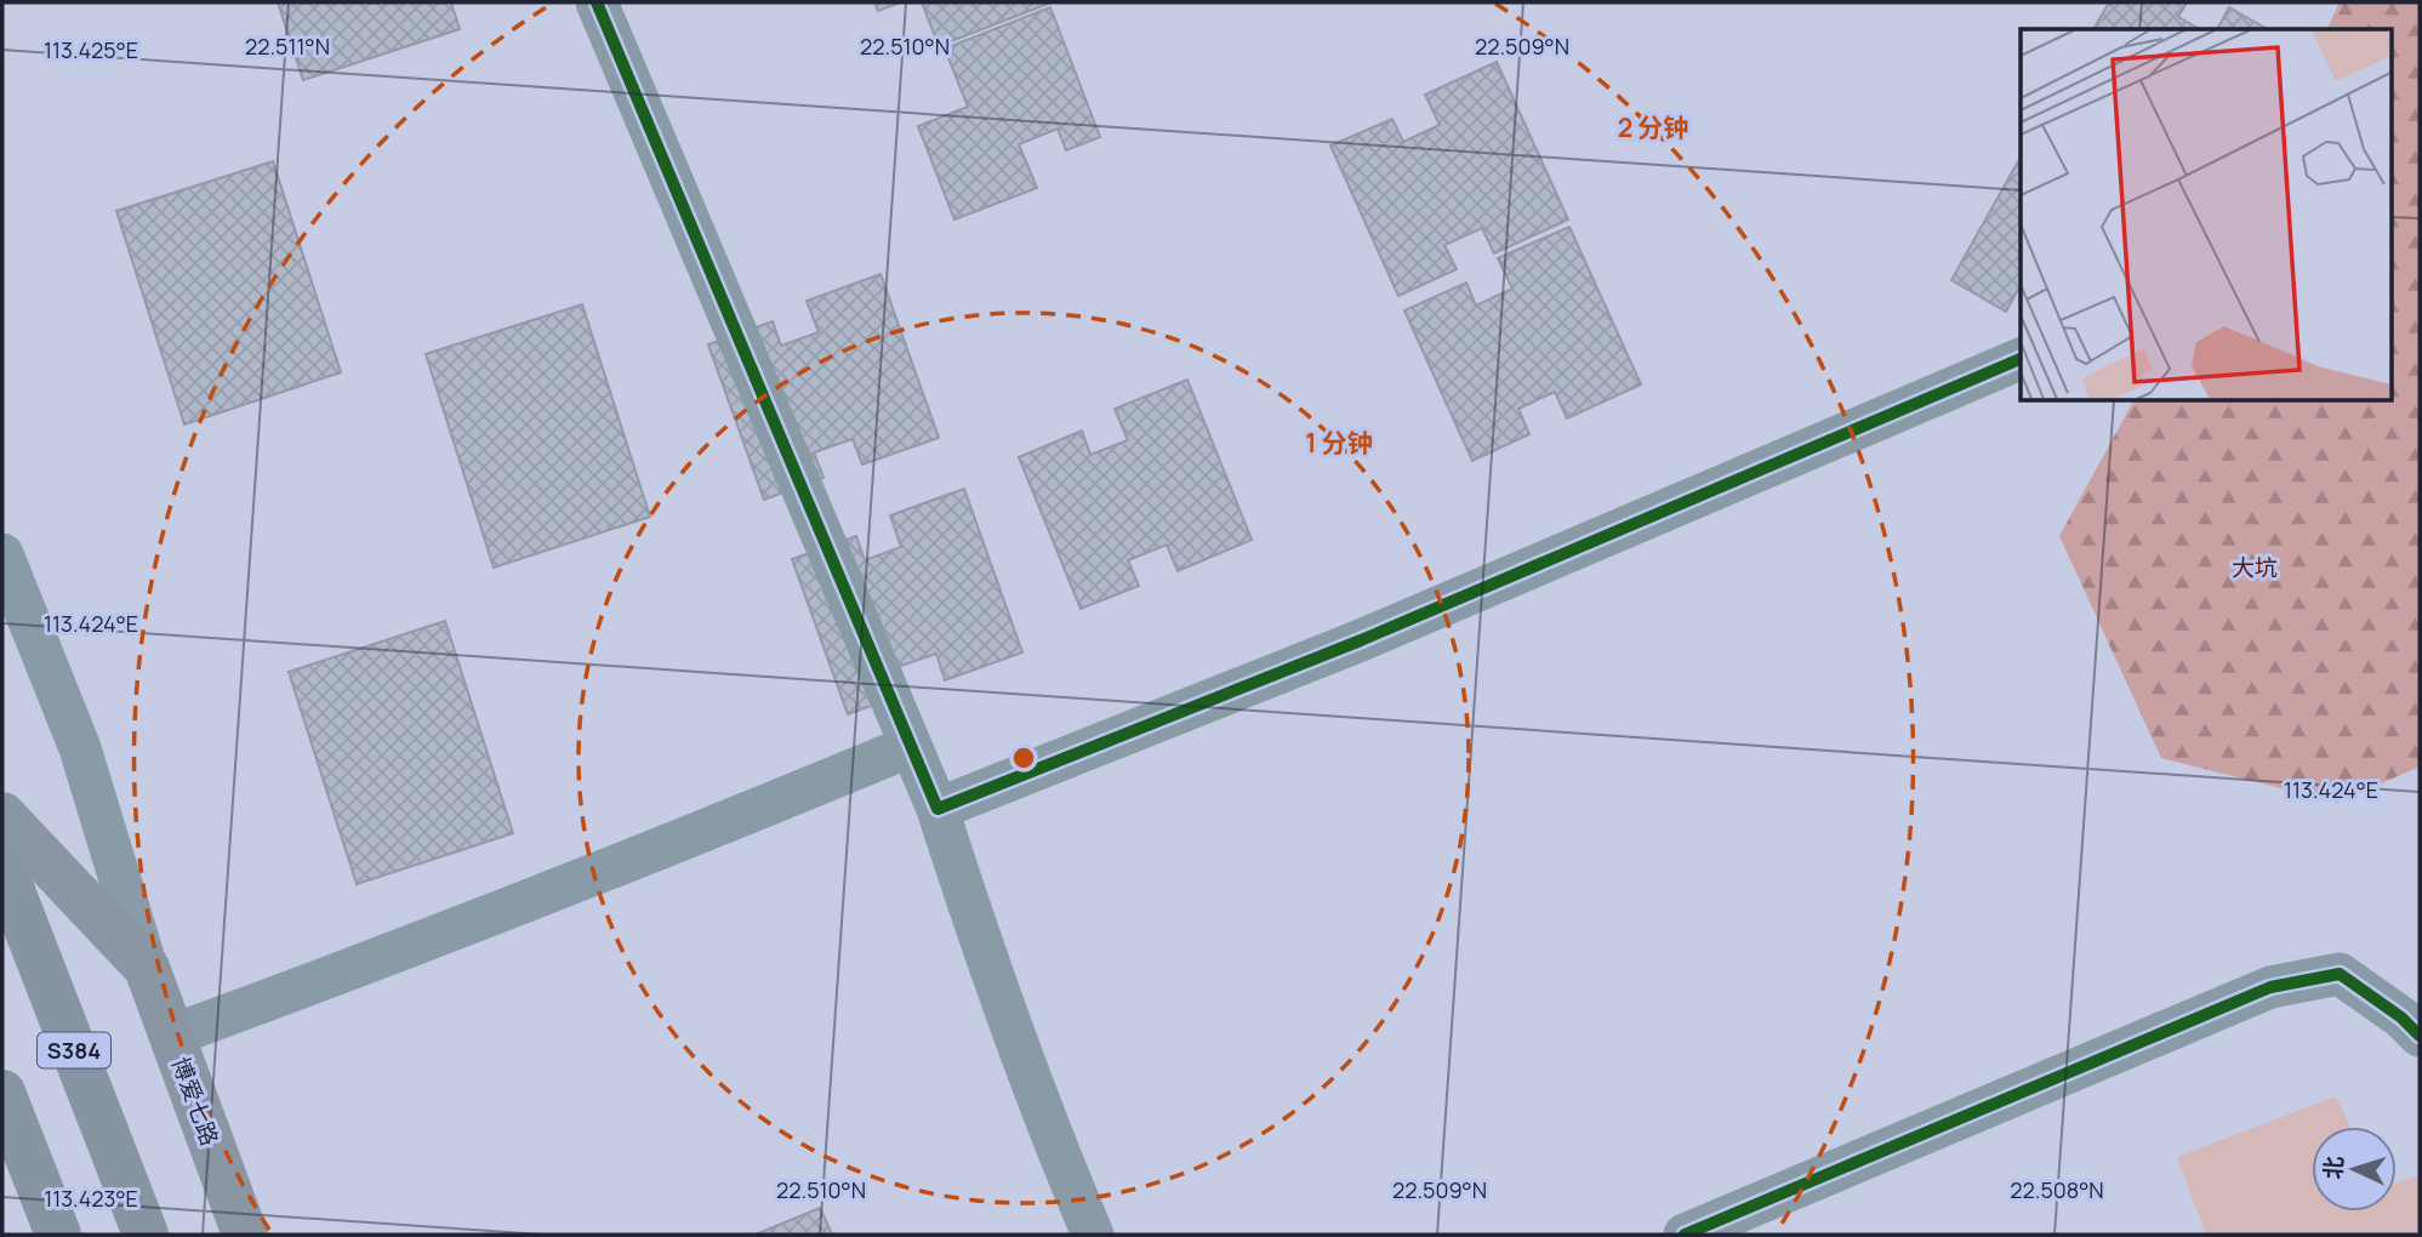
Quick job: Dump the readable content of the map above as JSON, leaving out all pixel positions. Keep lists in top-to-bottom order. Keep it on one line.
{"streets":{"highway":["S384"],"main road":["博爱七路"]},"parks":["大坑"],"north":"left","coordinates":["22.511°N","22.510°N","22.509°N","113.425°E","113.424°E","22.508°N","113.423°E"],"rings":["2 分钟","1 分钟"]}
